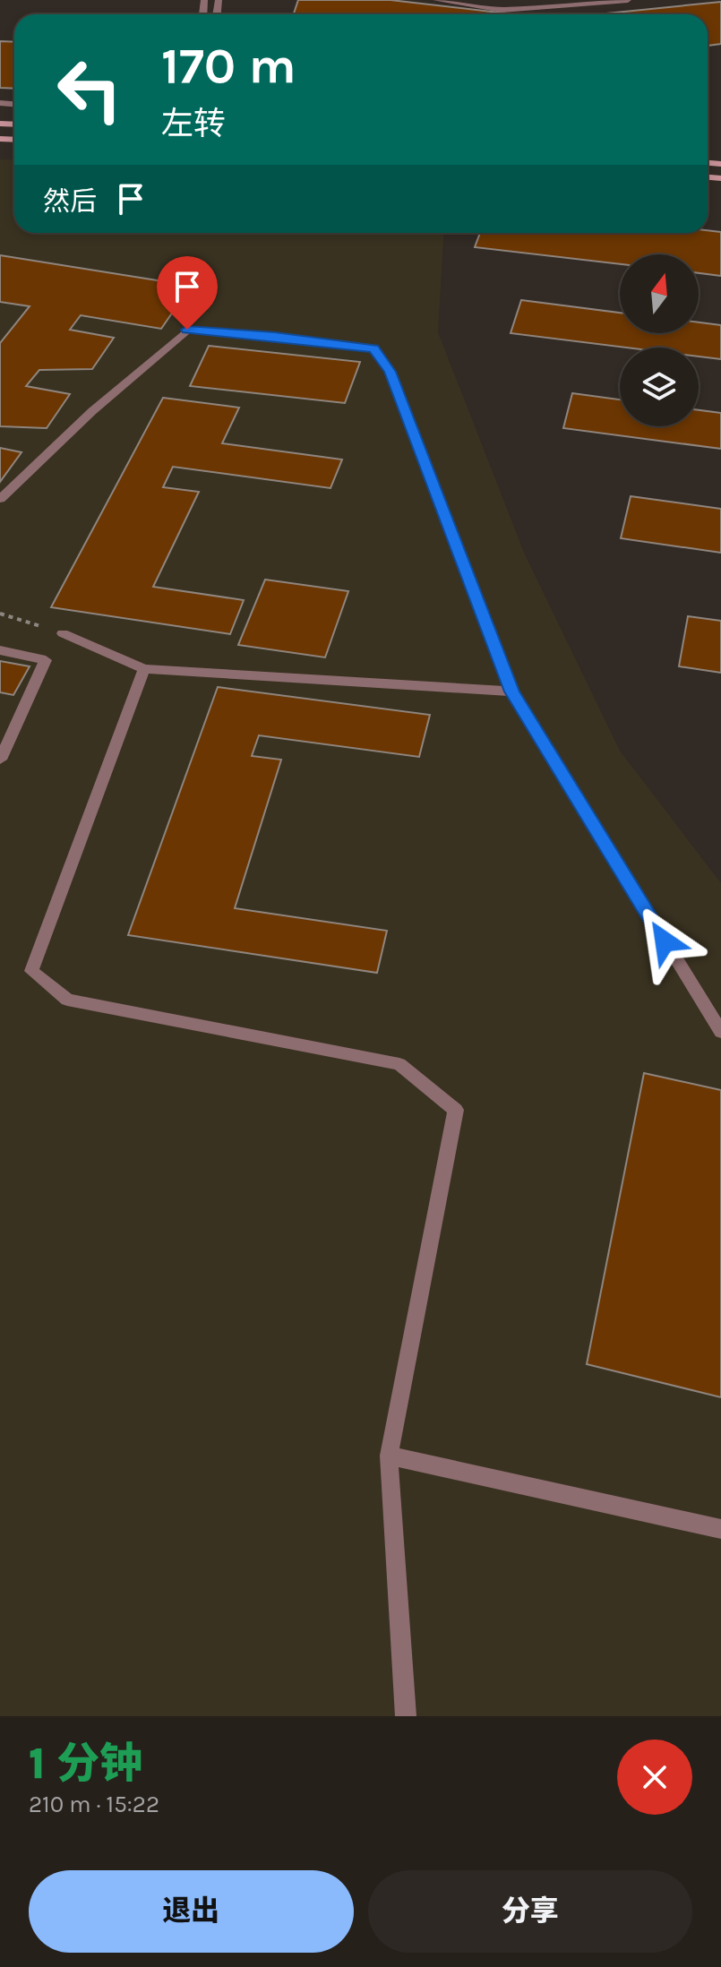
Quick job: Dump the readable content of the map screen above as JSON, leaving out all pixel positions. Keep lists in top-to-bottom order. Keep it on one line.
{"north":"top","page":{"turn":["170 m","左转"],"then":"然后","heading":["1 分钟","210 m · 15:22"],"buttons":["退出","分享"]}}
